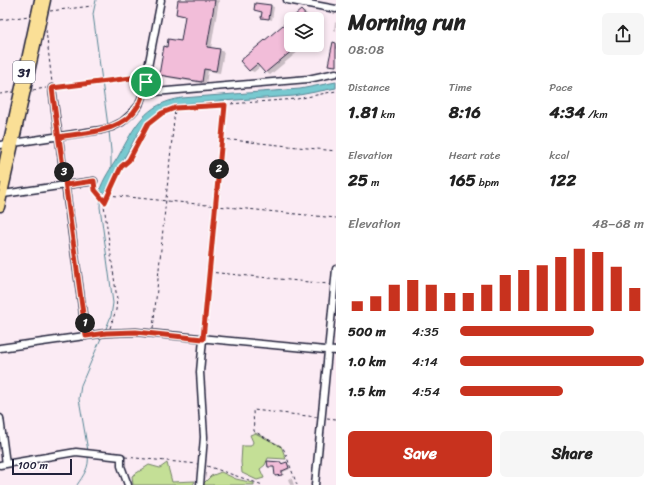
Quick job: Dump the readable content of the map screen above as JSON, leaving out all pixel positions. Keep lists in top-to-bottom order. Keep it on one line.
{"streets":{"main road":["31"]},"scale_bar":"100 m","page":{"heading":["Morning run","08:08"],"stats":[["Distance","1.81 km"],["Time","8:16"],["Pace","4:34 /km"],["Elevation","25 m"],["Heart rate","165 bpm"],["kcal","122"]],"pins":["2","3","1"],"chart":["Elevation","48–68 m"],"list":[{"name":"500 m","note":"4:35"},{"name":"1.0 km","note":"4:14"},{"name":"1.5 km","note":"4:54"}],"buttons":["Save","Share"],"scale":"100 m"}}
